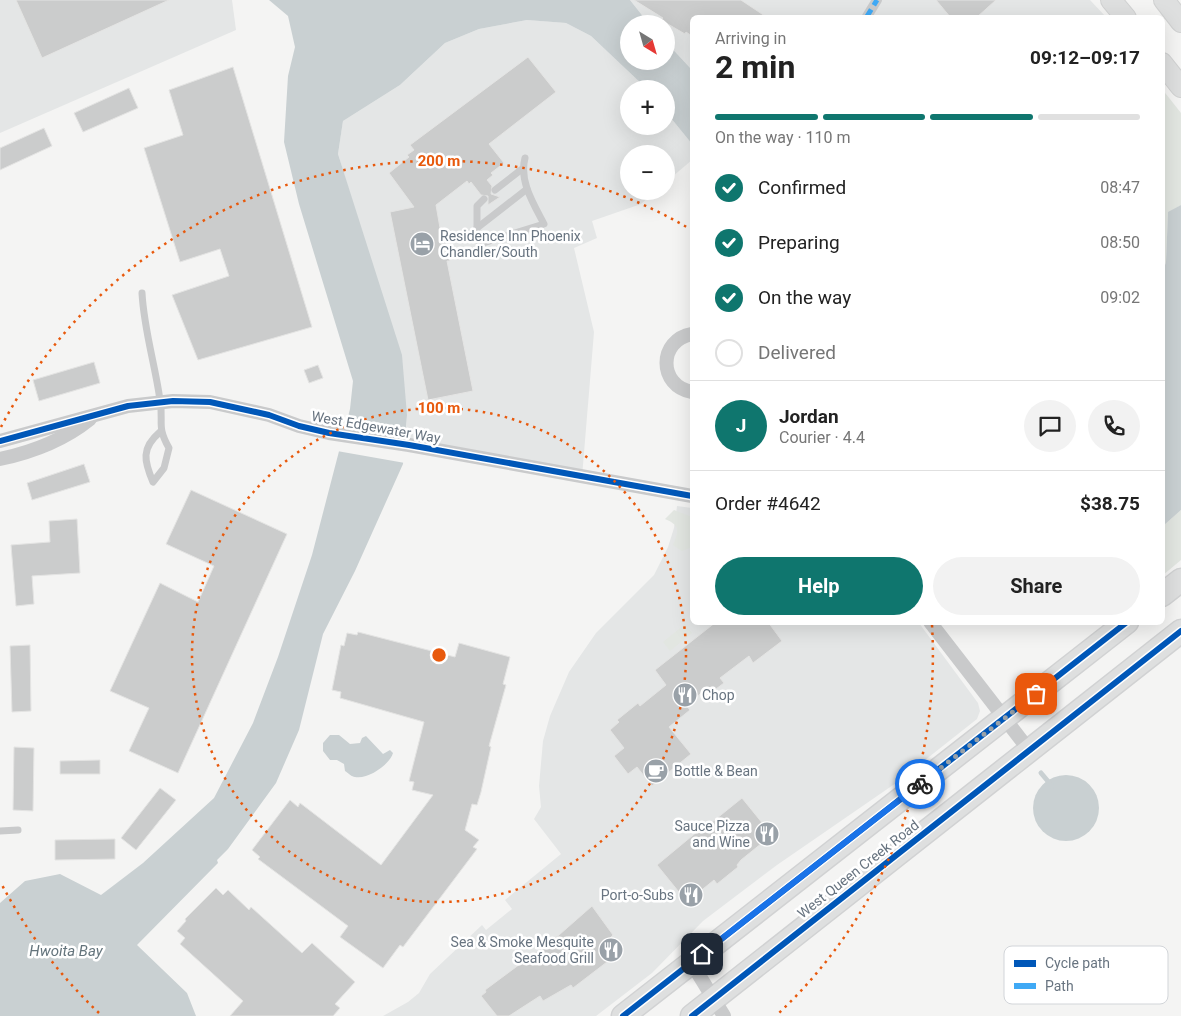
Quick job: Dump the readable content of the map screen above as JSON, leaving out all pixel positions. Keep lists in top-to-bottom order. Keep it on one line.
{"streets":{"main road":["West Queen Creek Road"],"street":["West Edgewater Way"]},"water":["Hwoita Bay"],"places":{"hotel":["Residence Inn Phoenix Chandler/South"],"restaurant":["Chop","Sauce Pizza and Wine","Port-o-Subs","Sea & Smoke Mesquite Seafood Grill"],"cafe":["Bottle & Bean"]},"legend":["Cycle path","Path"],"north":"bottom right","page":{"map_buttons":["+","−"],"heading":["2 min","Arriving in","09:12–09:17"],"panel":["Jordan","Courier · 4.4","Order #4642","$38.75"],"bar":"On the way · 110 m","list":[["Confirmed","08:47"],["Preparing","08:50"],["On the way","09:02"],"Delivered"],"round":"J","buttons":["Help","Share"]},"rings":["200 m","100 m"]}
